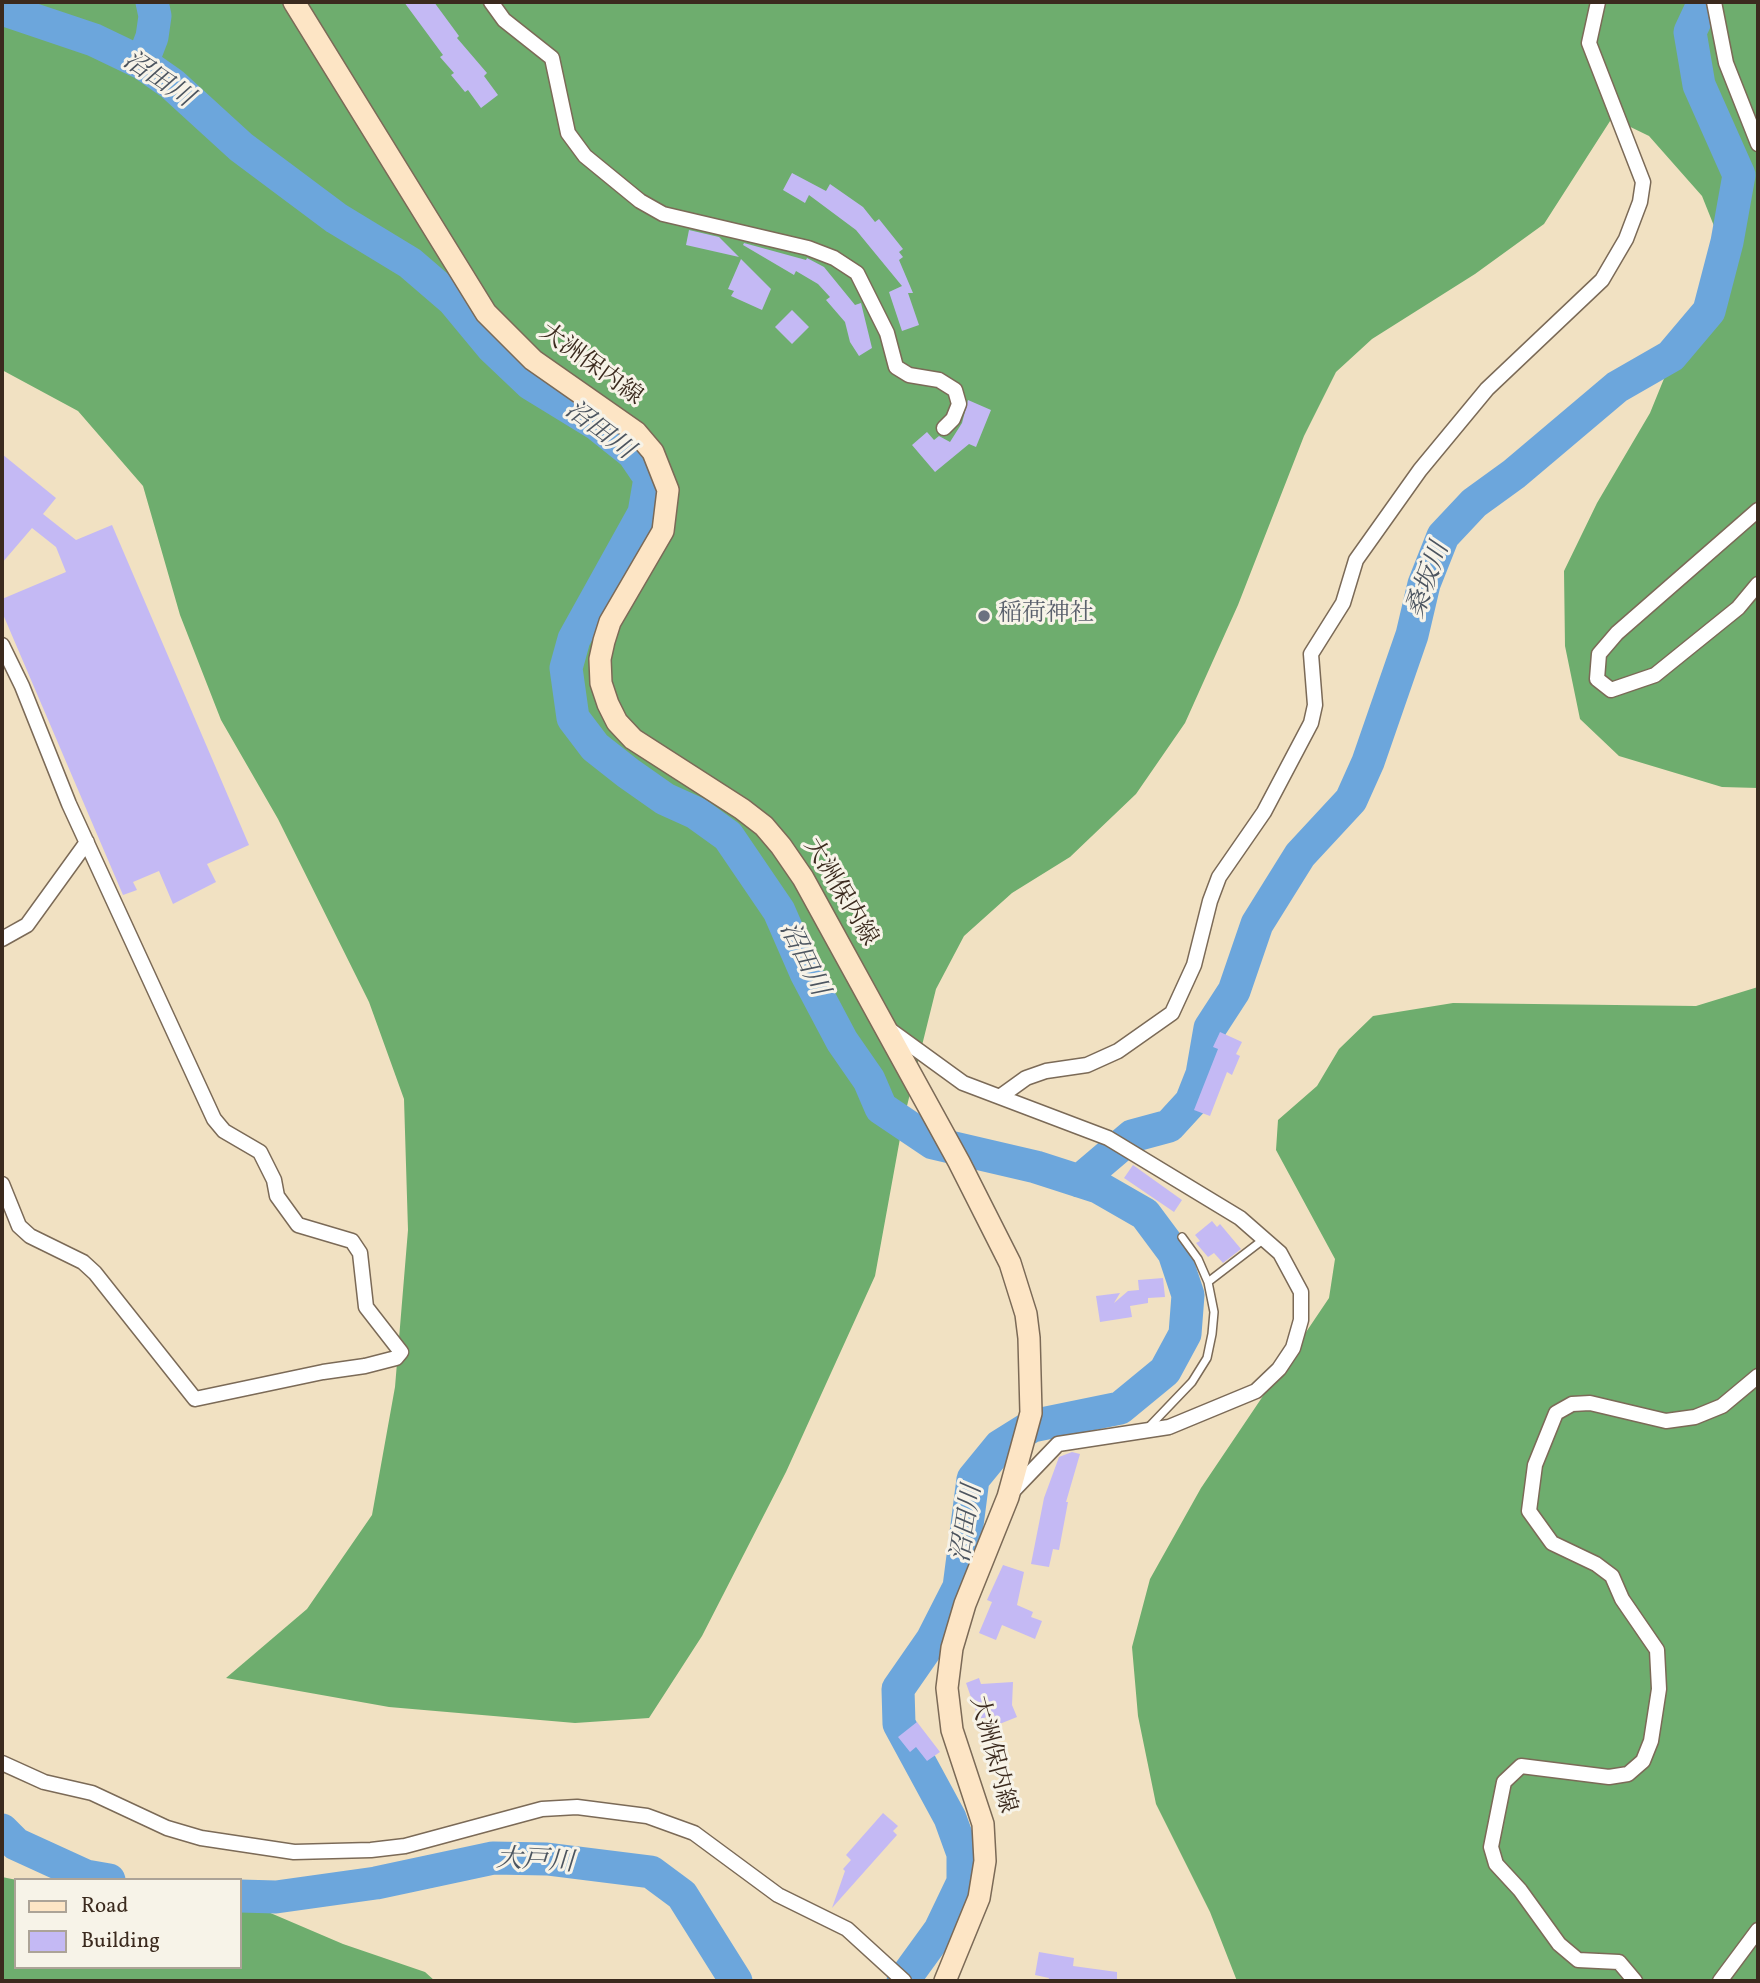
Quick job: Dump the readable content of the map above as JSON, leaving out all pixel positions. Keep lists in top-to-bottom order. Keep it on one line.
{"streets":{"main road":["大洲保内線"]},"water":["沼田川","桑坂川","大戸川"],"places":["稲荷神社"],"legend":["Road","Building"]}
